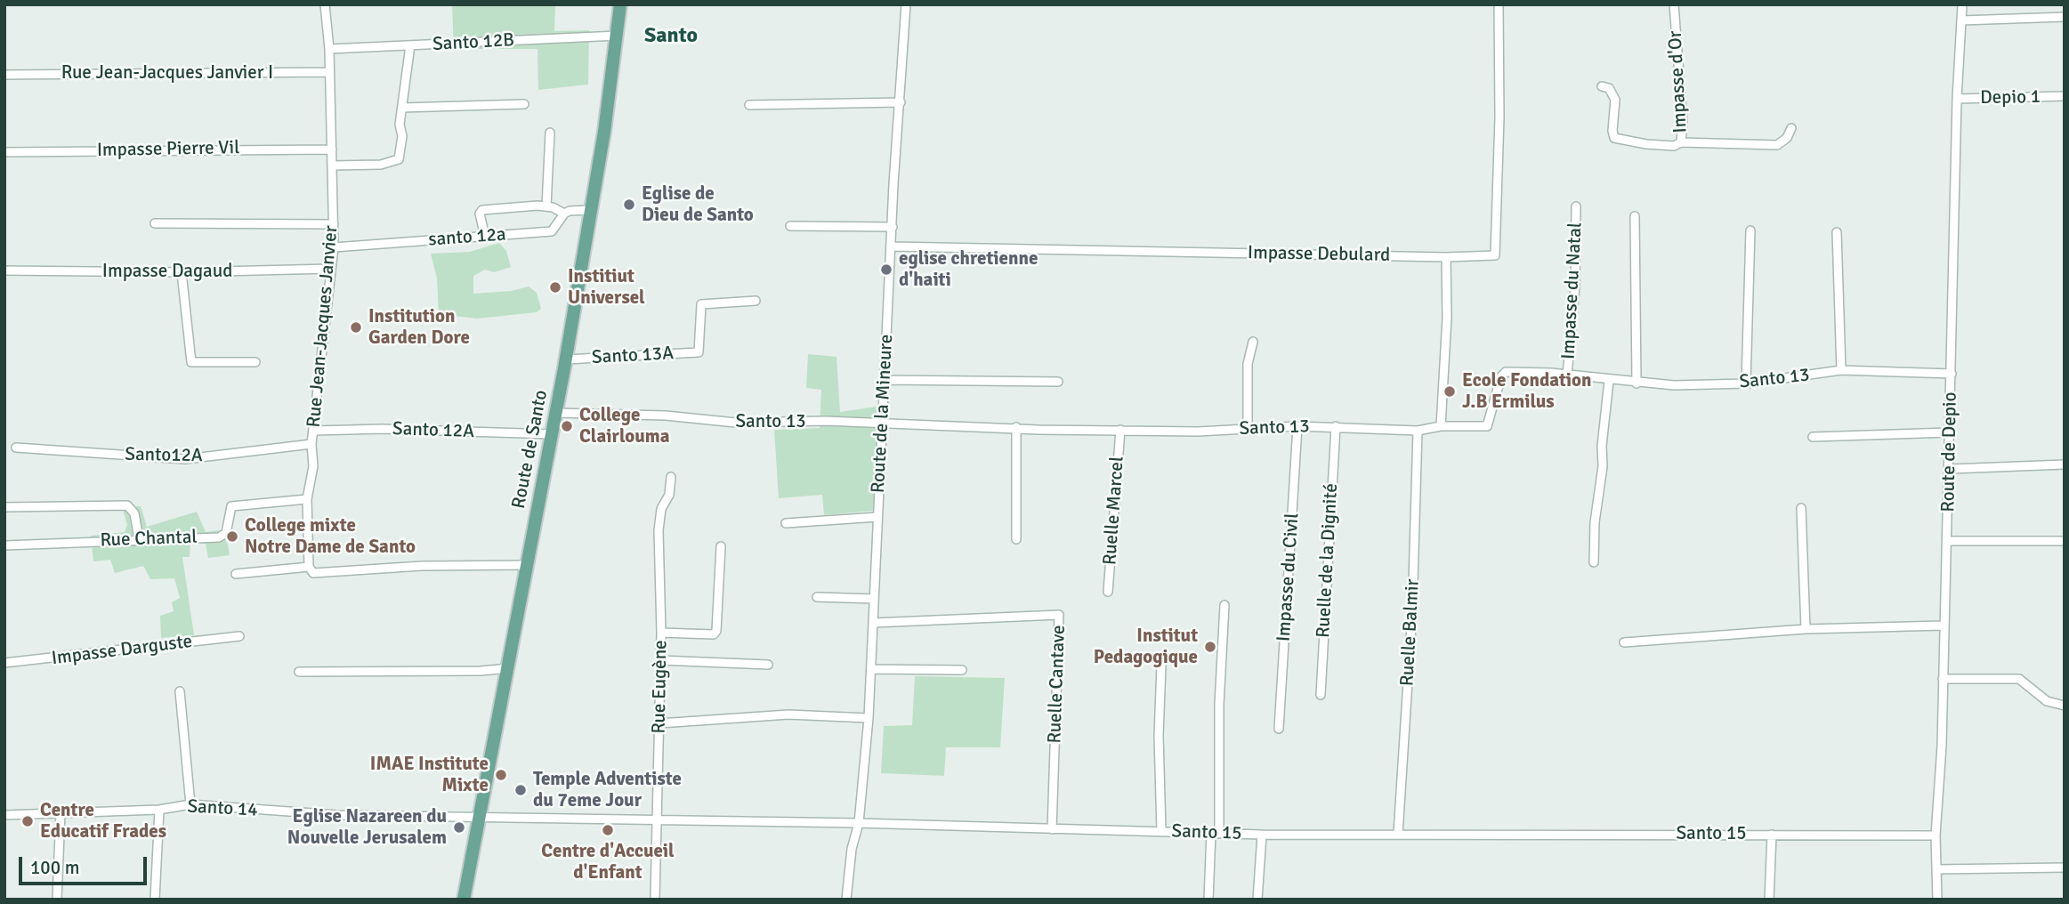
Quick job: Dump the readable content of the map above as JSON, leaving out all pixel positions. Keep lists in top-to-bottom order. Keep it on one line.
{"streets":{"main road":["Route de Santo"],"street":["Santo 12B","Rue Jean-Jacques Janvier I","Impasse d'Or","Depio 1","Impasse Pierre Vil","santo 12a","Impasse Debulard","Impasse Dagaud","Impasse du Natal","Rue Jean-Jacques Janvier","Santo 13A","Santo 13","Route de la Mineure","Santo 12A","Route de Depio","Santo12A","Ruelle Marcel","Rue Chantal","Ruelle de la Dignité","Impasse du Civil","Ruelle Balmir","Impasse Darguste","Ruelle Cantave","Rue Eugène","Santo 14","Santo 15"]},"crossings":[["Santo 12B","Rue Jean-Jacques Janvier"],["Santo 12B","Route de Santo"],["Rue Jean-Jacques Janvier I","Rue Jean-Jacques Janvier"],["Depio 1","Route de Depio"],["Impasse Pierre Vil","Rue Jean-Jacques Janvier"],["santo 12a","Rue Jean-Jacques Janvier"],["Impasse Debulard","Route de la Mineure"],["Impasse Dagaud","Rue Jean-Jacques Janvier"],["Impasse du Natal","Santo 13"],["Rue Jean-Jacques Janvier","Santo 12A"],["Rue Jean-Jacques Janvier","Santo12A"],["Rue Jean-Jacques Janvier","Rue Chantal"],["Santo 13A","Route de Santo"],["Santo 13","Route de la Mineure"],["Santo 13","Route de Santo"],["Santo 13","Route de Depio"],["Santo 13","Ruelle Marcel"],["Santo 13","Ruelle de la Dignité"],["Santo 13","Impasse du Civil"],["Santo 13","Ruelle Balmir"],["Route de la Mineure","Ruelle Cantave"],["Route de la Mineure","Santo 15"],["Santo 12A","Route de Santo"],["Route de Santo","Santo 14"],["Route de Santo","Santo 15"],["Route de Depio","Santo 15"],["Ruelle Balmir","Santo 15"],["Ruelle Cantave","Santo 15"],["Rue Eugène","Santo 15"],["Santo 14","Santo 15"]],"districts":["Santo"],"places":["Eglise de Dieu de Santo","eglise chretienne d'haiti","Institiut Universel","Institution Garden Dore","Ecole Fondation J.B Ermilus","College Clairlouma","College mixte Notre Dame de Santo","Institut Pedagogique","IMAE Institute Mixte","Temple Adventiste du 7eme Jour","Centre Educatif Frades","Eglise Nazareen du Nouvelle Jerusalem","Centre d'Accueil d'Enfant"],"scale_bar":"100 m"}
